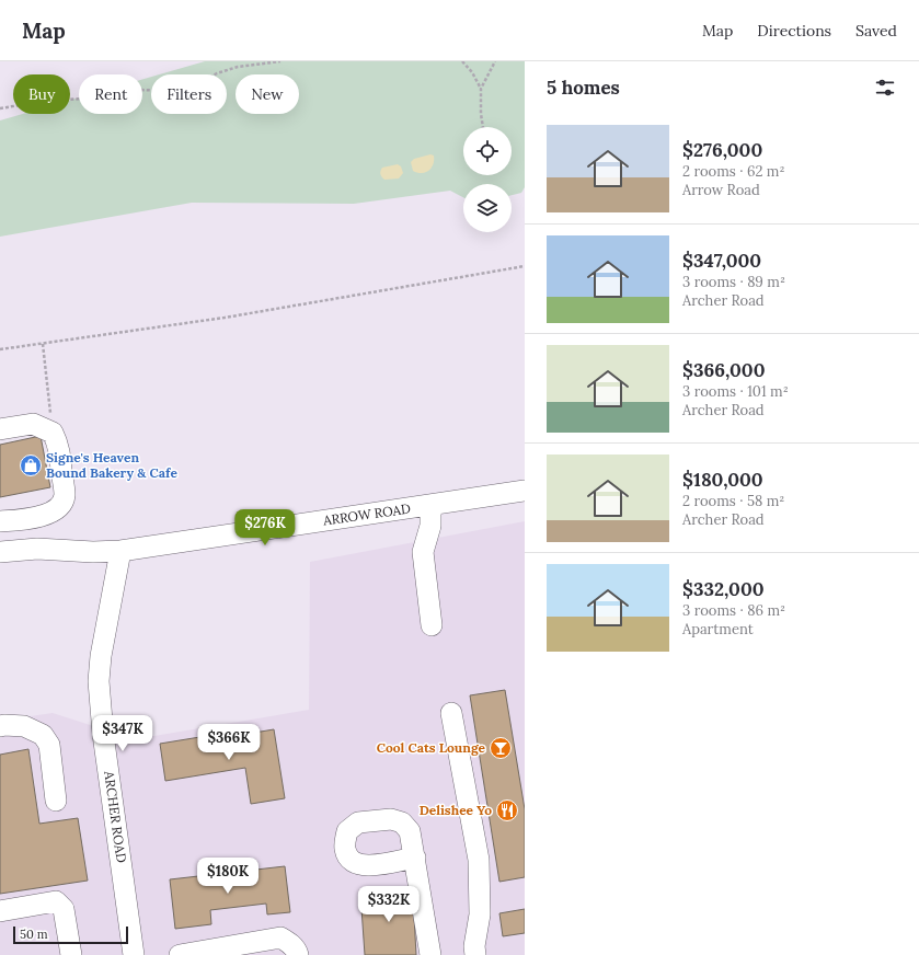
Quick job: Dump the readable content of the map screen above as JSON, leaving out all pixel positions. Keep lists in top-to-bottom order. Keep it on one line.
{"streets":{"street":["ARROW ROAD","ARCHER ROAD"]},"crossings":[["ARROW ROAD","ARCHER ROAD"]],"places":{"shop":["Signe's Heaven Bound Bakery & Cafe"],"bar":["Cool Cats Lounge"],"restaurant":["Delishee Yo"]},"scale_bar":"50 m","page":{"header":"Map","nav":["Map","Directions","Saved"],"heading":"5 homes","chip":["Buy","Rent","Filters","New"],"list":[{"name":"$276,000","note":"2 rooms · 62 m² · Arrow Road"},{"name":"$347,000","note":"3 rooms · 89 m² · Archer Road"},{"name":"$366,000","note":"3 rooms · 101 m² · Archer Road"},{"name":"$180,000","note":"2 rooms · 58 m² · Archer Road"},{"name":"$332,000","note":"3 rooms · 86 m² · Apartment"}],"price":["$276K","$347K","$366K","$180K","$332K"],"scale":"50 m"}}
